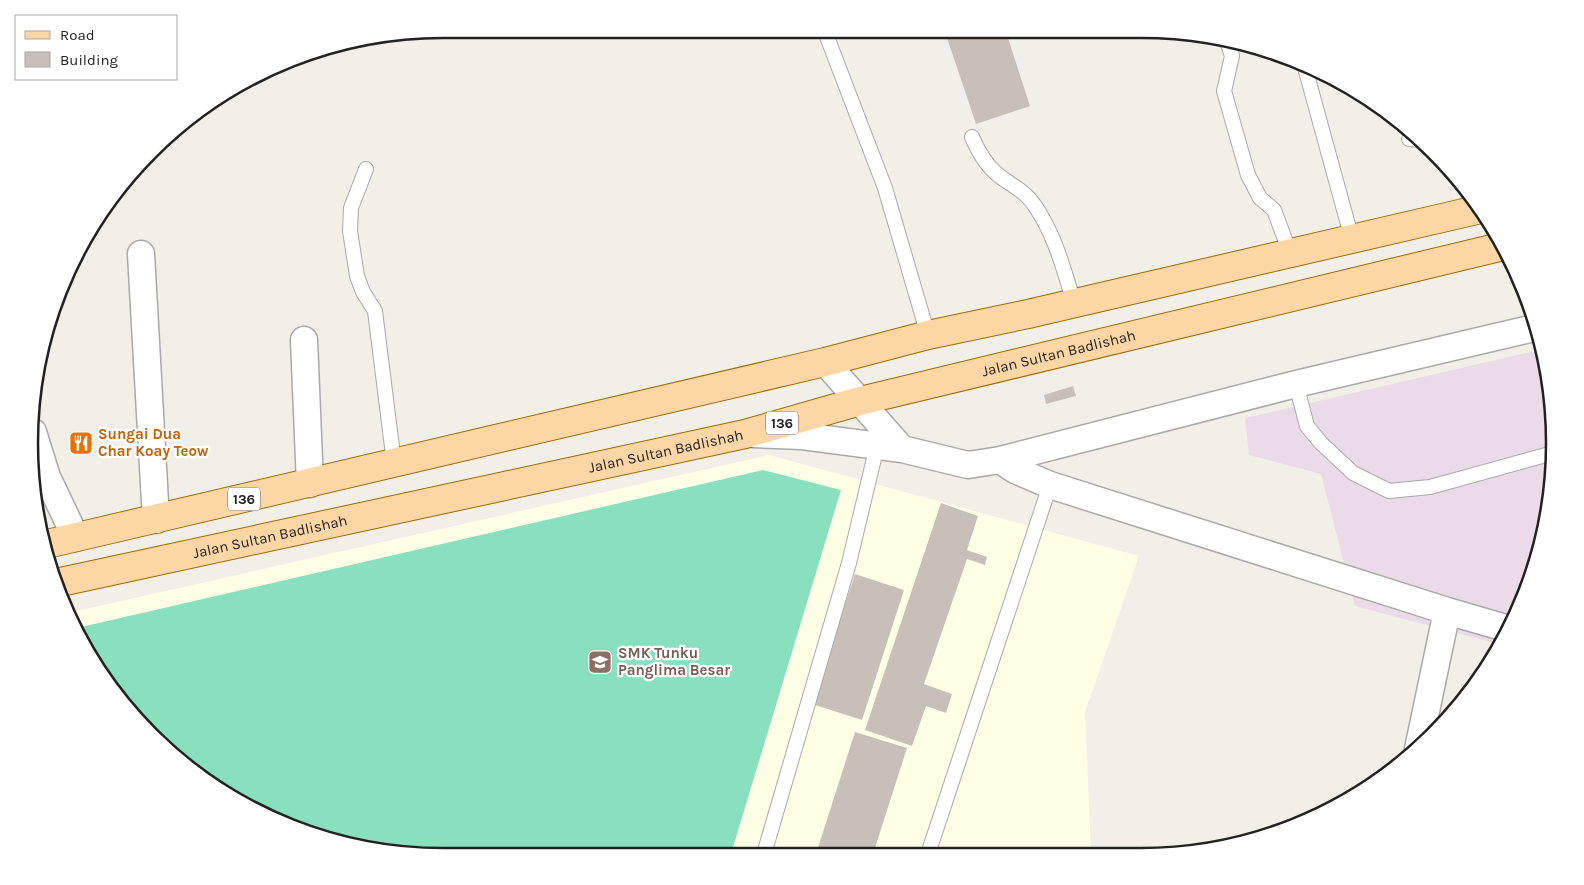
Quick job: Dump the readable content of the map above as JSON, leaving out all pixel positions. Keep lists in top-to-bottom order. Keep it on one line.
{"streets":{"main road":["Jalan Sultan Badlishah","136"]},"places":{"restaurant":["Sungai Dua Char Koay Teow"],"school or university":["SMK Tunku Panglima Besar"]},"legend":["Road","Building"]}
